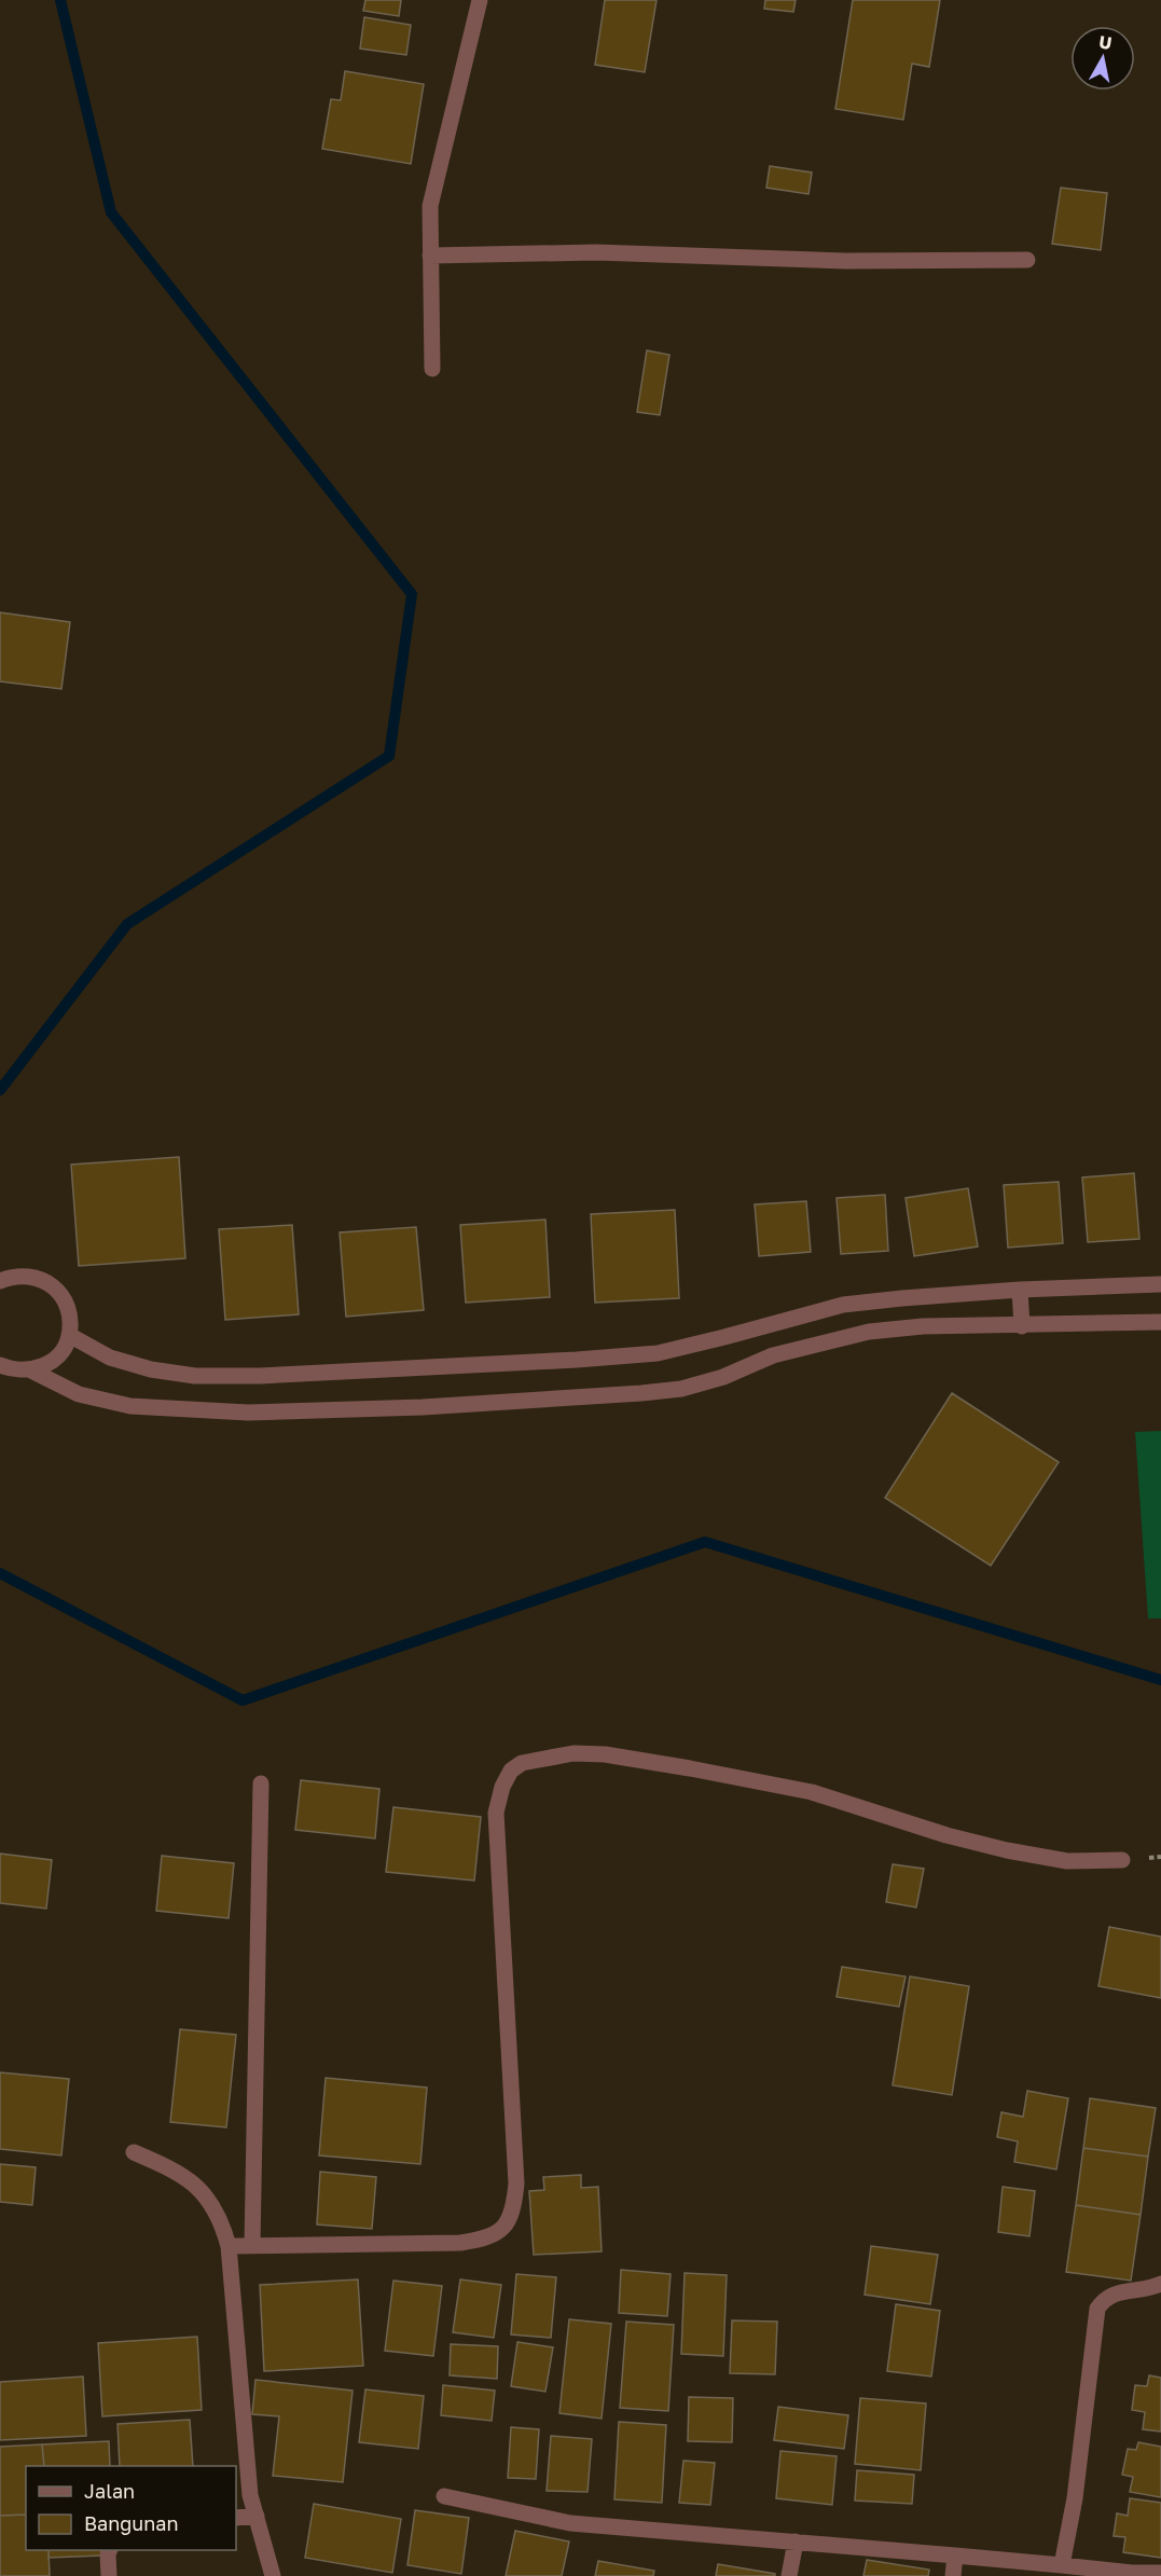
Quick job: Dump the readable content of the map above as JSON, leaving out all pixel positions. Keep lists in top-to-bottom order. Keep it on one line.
{"legend":["Jalan","Bangunan"],"north":"top"}
